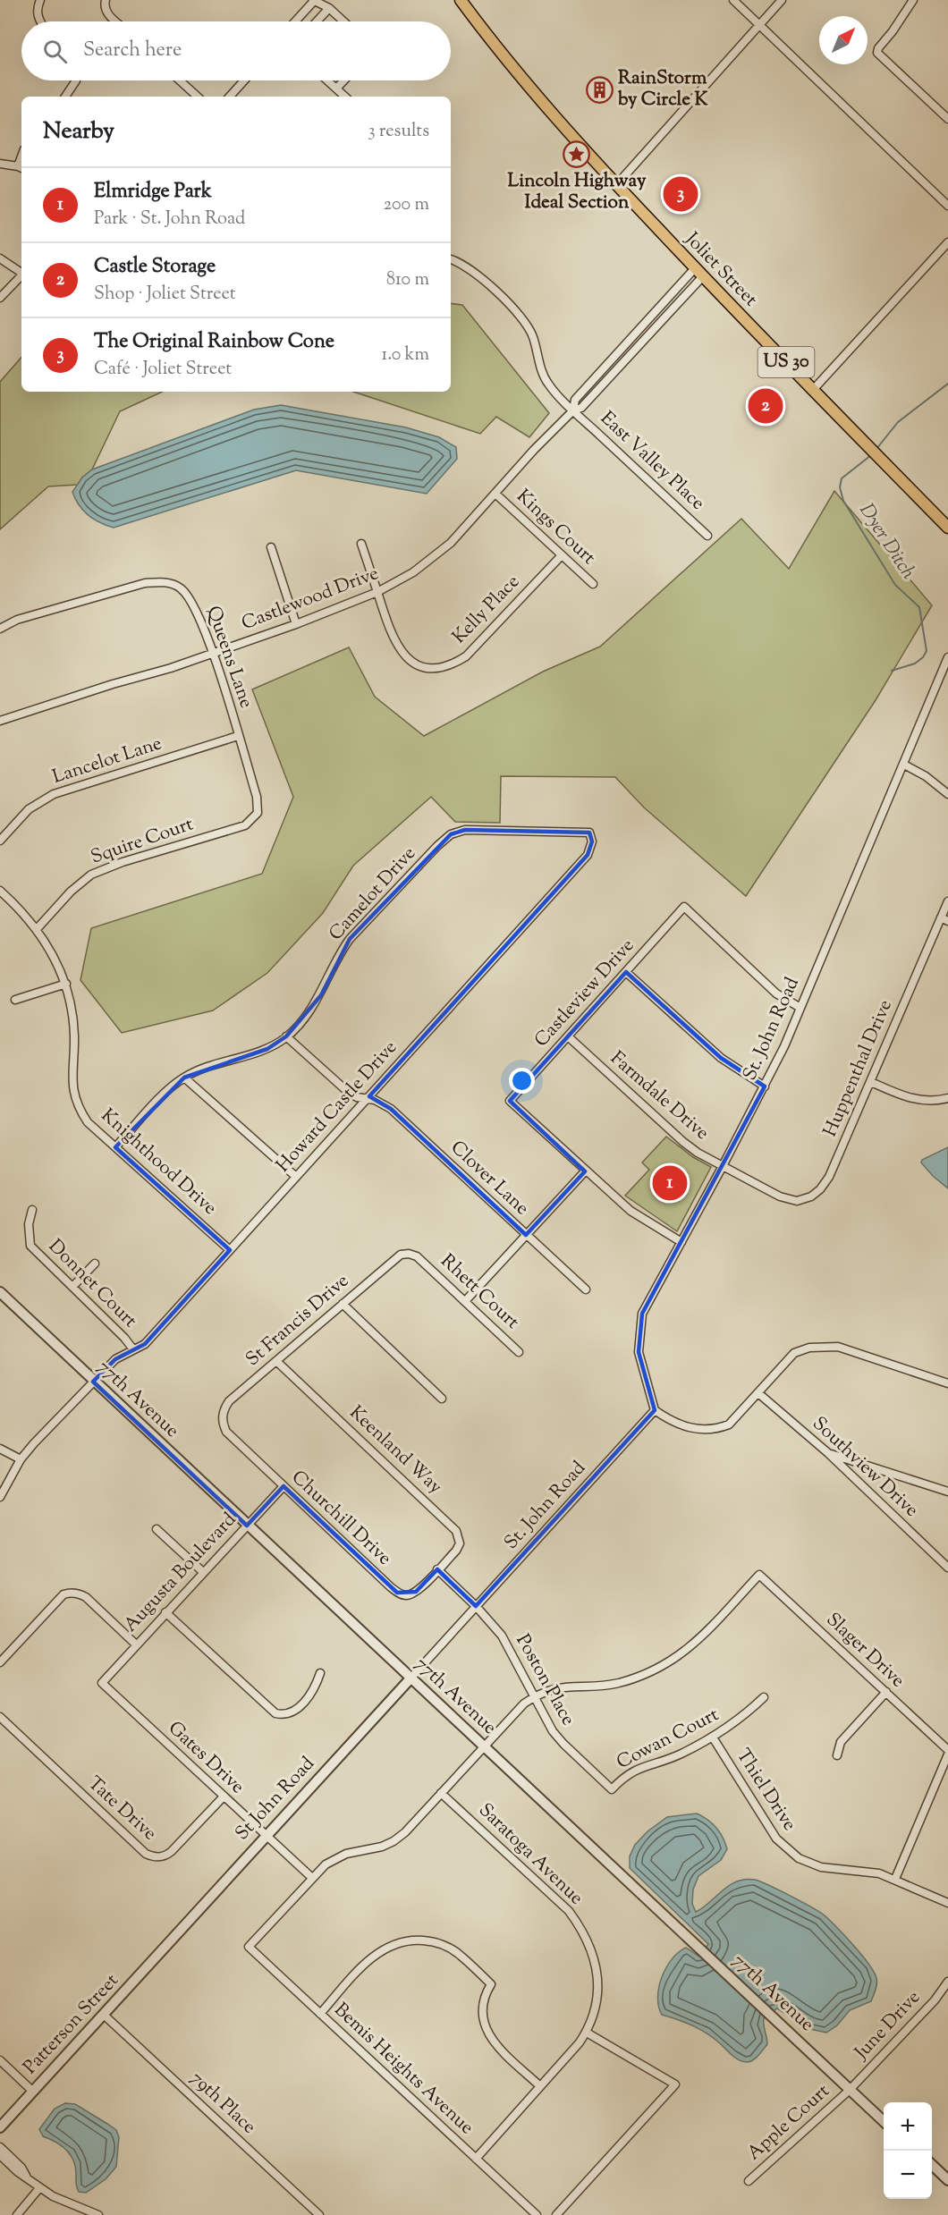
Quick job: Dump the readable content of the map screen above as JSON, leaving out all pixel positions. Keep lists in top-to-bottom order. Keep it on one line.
{"streets":{"main road":["Joliet Street","US 30"],"street":["East Valley Place","Kings Court","Castlewood Drive","Kelly Place","Queens Lane","Lancelot Lane","Squire Court","Camelot Drive","Castleview Drive","St. John Road","Huppenthal Drive","Farmdale Drive","Howard Castle Drive","Knighthood Drive","Clover Lane","Donnet Court","Rhett Court","St Francis Drive","77th Avenue","Keenland Way","Southview Drive","Churchill Drive","Augusta Boulevard","Slager Drive","Poston Place","Cowan Court","Gates Drive","Thiel Drive","St John Road","Tate Drive","Saratoga Avenue","Patterson Street","June Drive","Bemis Heights Avenue","79th Place","Apple Court"]},"crossings":[["Joliet Street","Castlewood Drive"],["East Valley Place","Castlewood Drive"],["Kings Court","Castlewood Drive"],["Kings Court","Kelly Place"],["Castlewood Drive","Kelly Place"],["Castlewood Drive","Queens Lane"],["Queens Lane","Lancelot Lane"],["Queens Lane","Squire Court"],["Squire Court","Knighthood Drive"],["Camelot Drive","Howard Castle Drive"],["Camelot Drive","Knighthood Drive"],["Camelot Drive","Clover Lane"],["Castleview Drive","St. John Road"],["Castleview Drive","Farmdale Drive"],["St. John Road","Farmdale Drive"],["St. John Road","77th Avenue"],["St. John Road","Poston Place"],["St. John Road","St John Road"],["Huppenthal Drive","Farmdale Drive"],["Howard Castle Drive","Knighthood Drive"],["Howard Castle Drive","Clover Lane"],["Howard Castle Drive","Donnet Court"],["Howard Castle Drive","77th Avenue"],["Rhett Court","St Francis Drive"],["St Francis Drive","Keenland Way"],["St Francis Drive","Churchill Drive"],["77th Avenue","Augusta Boulevard"],["77th Avenue","St John Road"],["77th Avenue","June Drive"],["77th Avenue","Apple Court"],["Keenland Way","Churchill Drive"],["Keenland Way","Poston Place"],["Churchill Drive","Augusta Boulevard"],["Churchill Drive","Poston Place"],["Augusta Boulevard","Gates Drive"],["Slager Drive","Poston Place"],["Poston Place","Cowan Court"],["Cowan Court","Thiel Drive"],["Gates Drive","St John Road"],["Gates Drive","Tate Drive"],["Gates Drive","Bemis Heights Avenue"],["St John Road","Patterson Street"],["Saratoga Avenue","Bemis Heights Avenue"],["Patterson Street","79th Place"],["June Drive","Apple Court"]],"water":["Dyer Ditch"],"places":{"building":["RainStorm by Circle K"],"place":["Lincoln Highway Ideal Section"]},"north":"top right","page":{"search":"Search here","heading":["Nearby","3 results"],"list":[{"mark":"1","name":"Elmridge Park","note":"Park · St. John Road","value":"200 m"},{"mark":"2","name":"Castle Storage","note":"Shop · Joliet Street","value":"810 m"},{"mark":"3","name":"The Original Rainbow Cone","note":"Café · Joliet Street","value":"1.0 km"}],"pins":["3","2","1"],"map_buttons":["+","−"]}}
